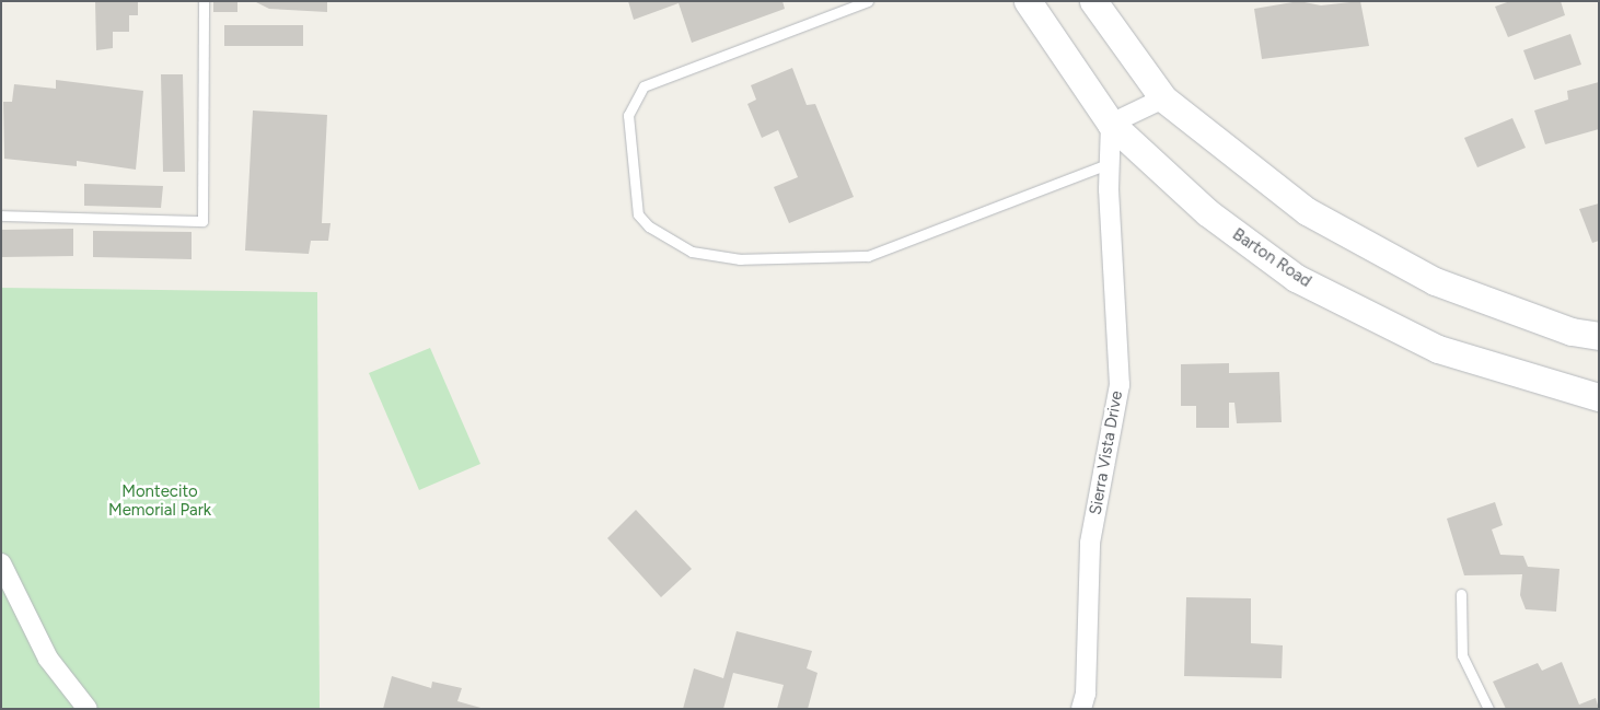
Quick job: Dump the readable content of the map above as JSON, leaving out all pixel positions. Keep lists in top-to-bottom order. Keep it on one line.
{"streets":{"main road":["Barton Road"],"street":["Sierra Vista Drive"]},"crossings":[["Barton Road","Sierra Vista Drive"]],"parks":["Montecito Memorial Park"]}
